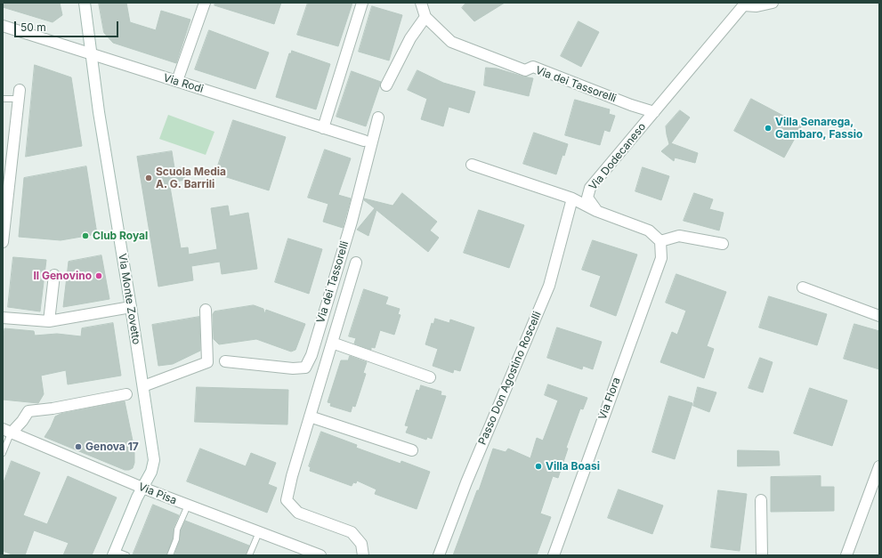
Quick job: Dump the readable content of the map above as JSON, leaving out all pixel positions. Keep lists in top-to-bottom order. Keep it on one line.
{"streets":{"street":["Via Rodi","Via dei Tassorelli","Via Dodecaneso","Via Monte Zovetto","Passo Don Agostino Roscelli","Via Flora","Via Pisa"]},"crossings":[["Via Rodi","Via Monte Zovetto"],["Via dei Tassorelli","Via Dodecaneso"],["Via Dodecaneso","Passo Don Agostino Roscelli"],["Via Monte Zovetto","Via Pisa"]],"places":["Villa Senarega, Gambaro, Fassio","Scuola Media A. G. Barrili","Club Royal","Il Genovino","Genova 17","Villa Boasi"],"scale_bar":"50 m"}
